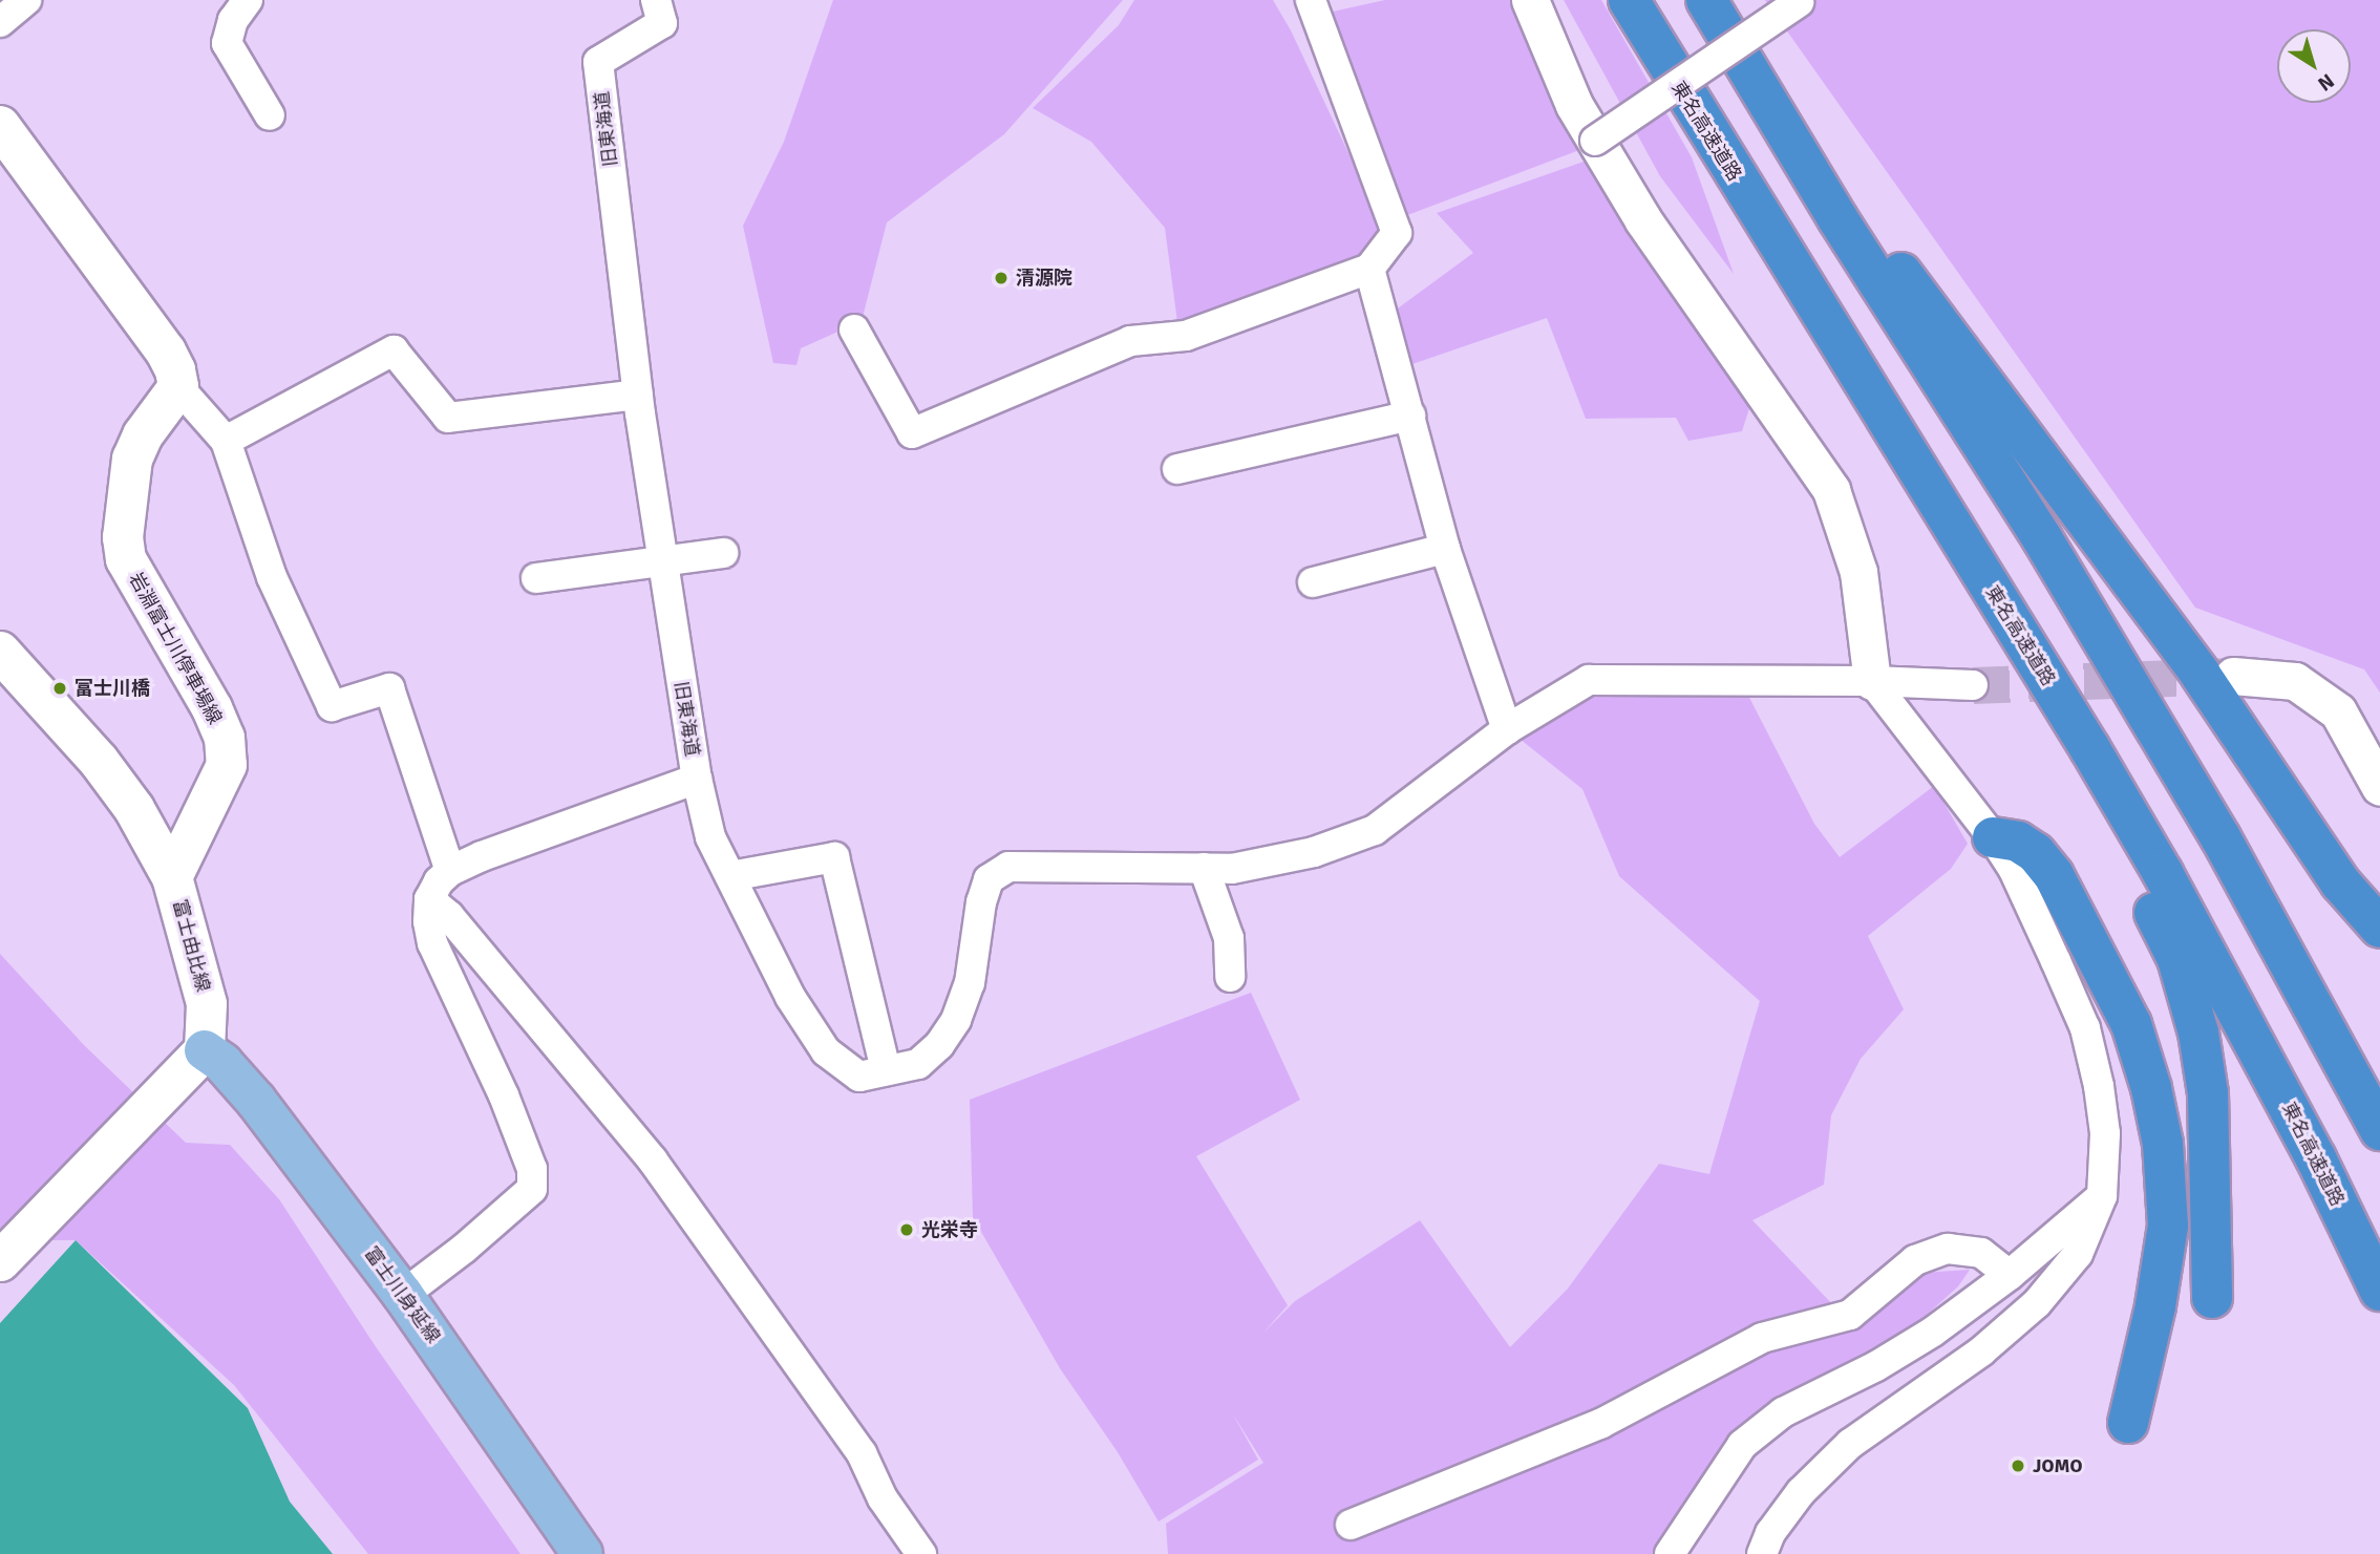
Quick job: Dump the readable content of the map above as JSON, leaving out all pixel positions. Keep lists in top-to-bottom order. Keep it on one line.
{"streets":{"highway":["東名高速道路"],"main road":["岩淵富士川停車場線","富士由比線","富士川身延線"],"street":["旧東海道"]},"crossings":[["岩淵富士川停車場線","富士由比線"],["富士由比線","富士川身延線"]],"places":["清源院","富士川橋","光栄寺","JOMO"],"north":"bottom right"}
